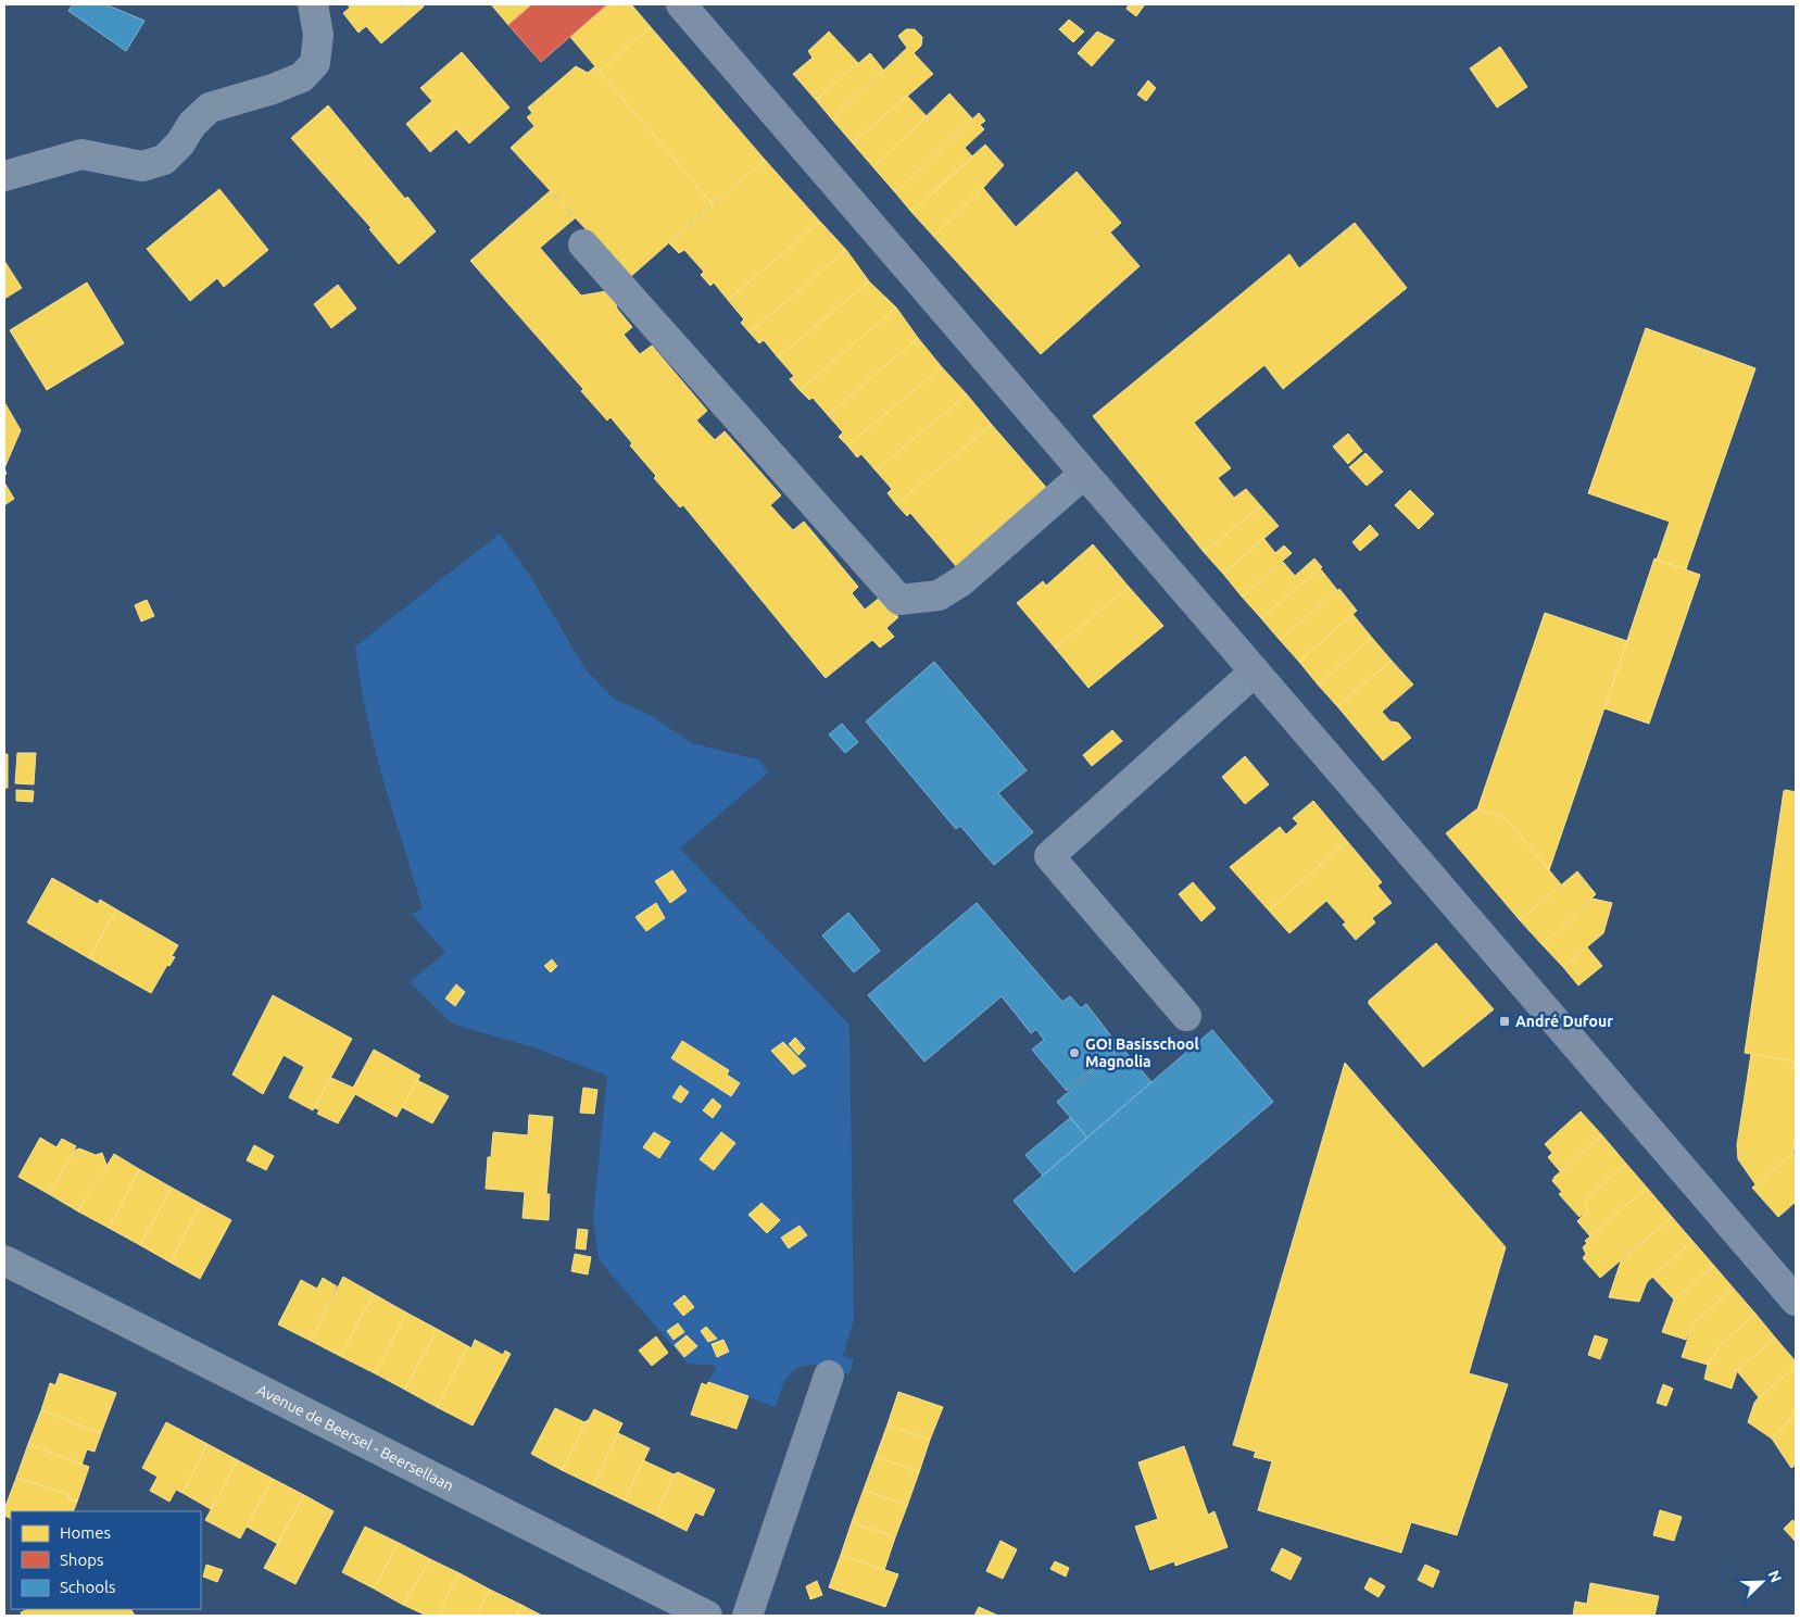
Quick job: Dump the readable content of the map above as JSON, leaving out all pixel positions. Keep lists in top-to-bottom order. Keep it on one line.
{"streets":{"street":["Avenue de Beersel - Beersellaan"]},"places":{"transit":["André Dufour"],"other":["GO! Basisschool Magnolia"]},"legend":["Homes","Shops","Schools"],"north":"top right"}
